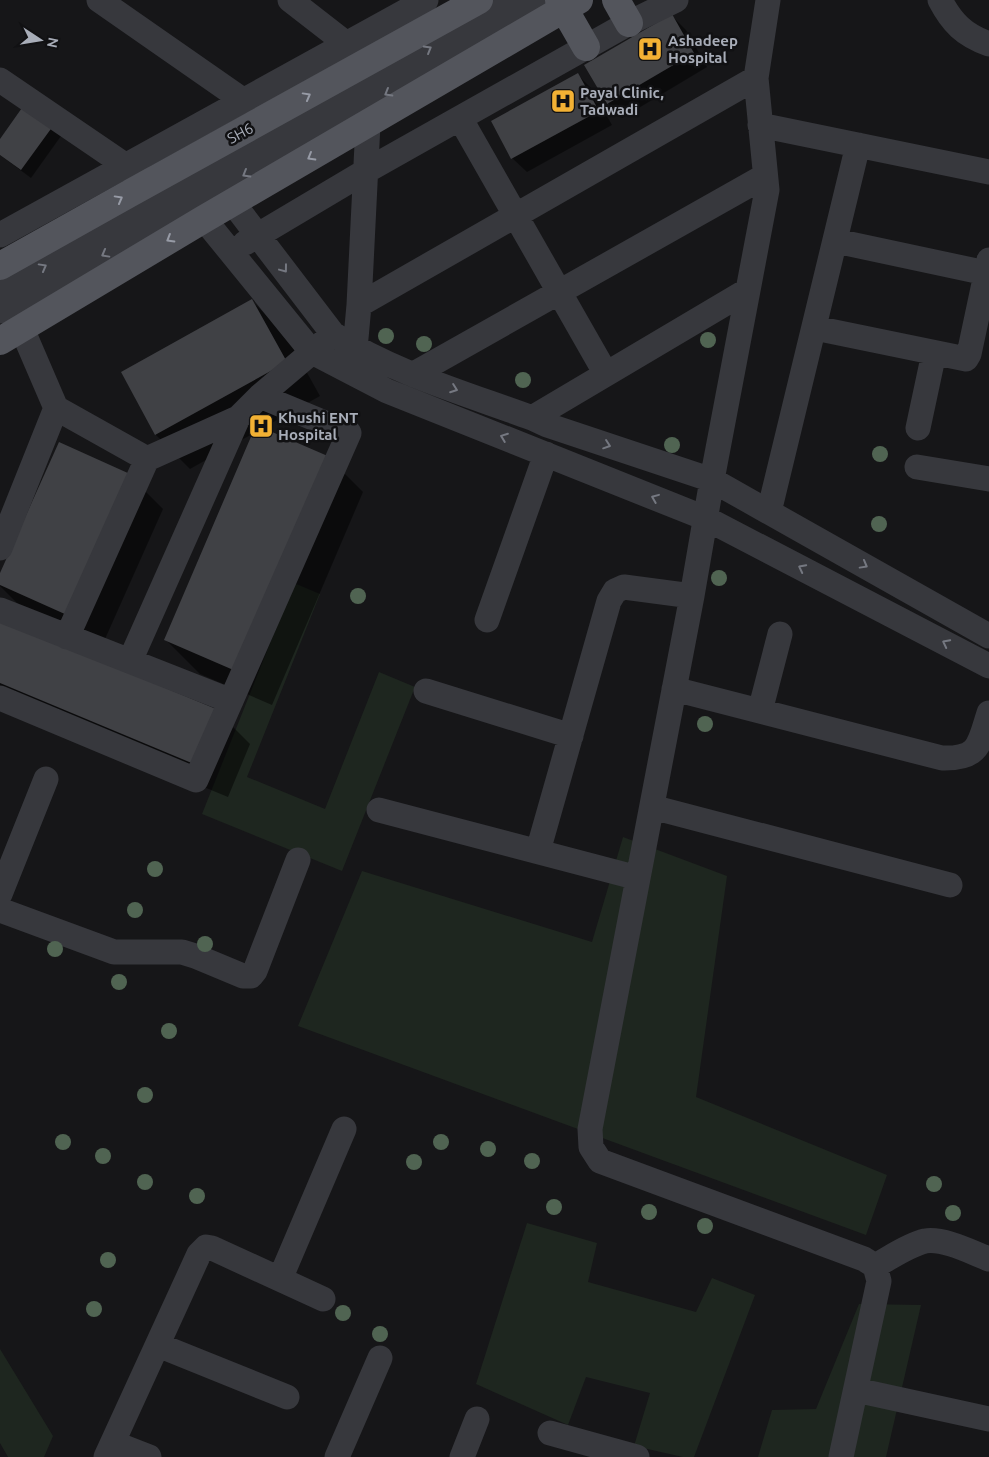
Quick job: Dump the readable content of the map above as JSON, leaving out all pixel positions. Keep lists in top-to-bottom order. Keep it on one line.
{"streets":{"main road":["SH6"]},"places":{"hospital":["Ashadeep Hospital","Payal Clinic, Tadwadi","Khushi ENT Hospital"]},"north":"right"}
